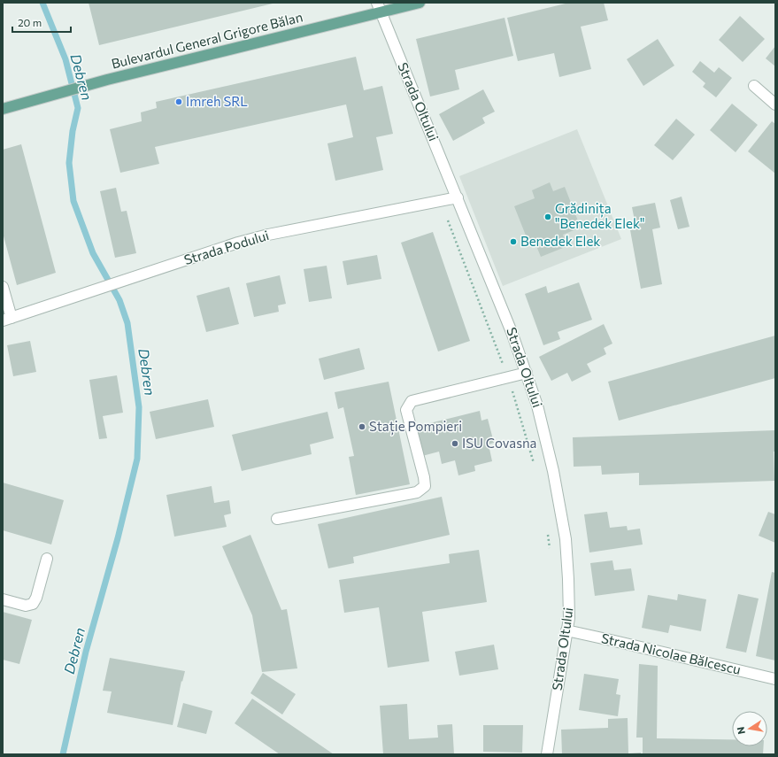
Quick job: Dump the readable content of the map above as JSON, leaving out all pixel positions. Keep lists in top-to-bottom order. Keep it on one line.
{"streets":{"main road":["Bulevardul General Grigore Bălan"],"street":["Strada Oltului","Strada Podului","Strada Nicolae Bălcescu"]},"crossings":[["Bulevardul General Grigore Bălan","Strada Oltului"],["Strada Oltului","Strada Podului"],["Strada Oltului","Strada Nicolae Bălcescu"]],"water":["Debren"],"places":["Imreh SRL","Grădinița \"Benedek Elek\"","Benedek Elek","Stație Pompieri","ISU Covasna"],"scale_bar":"20 m","north":"left"}
